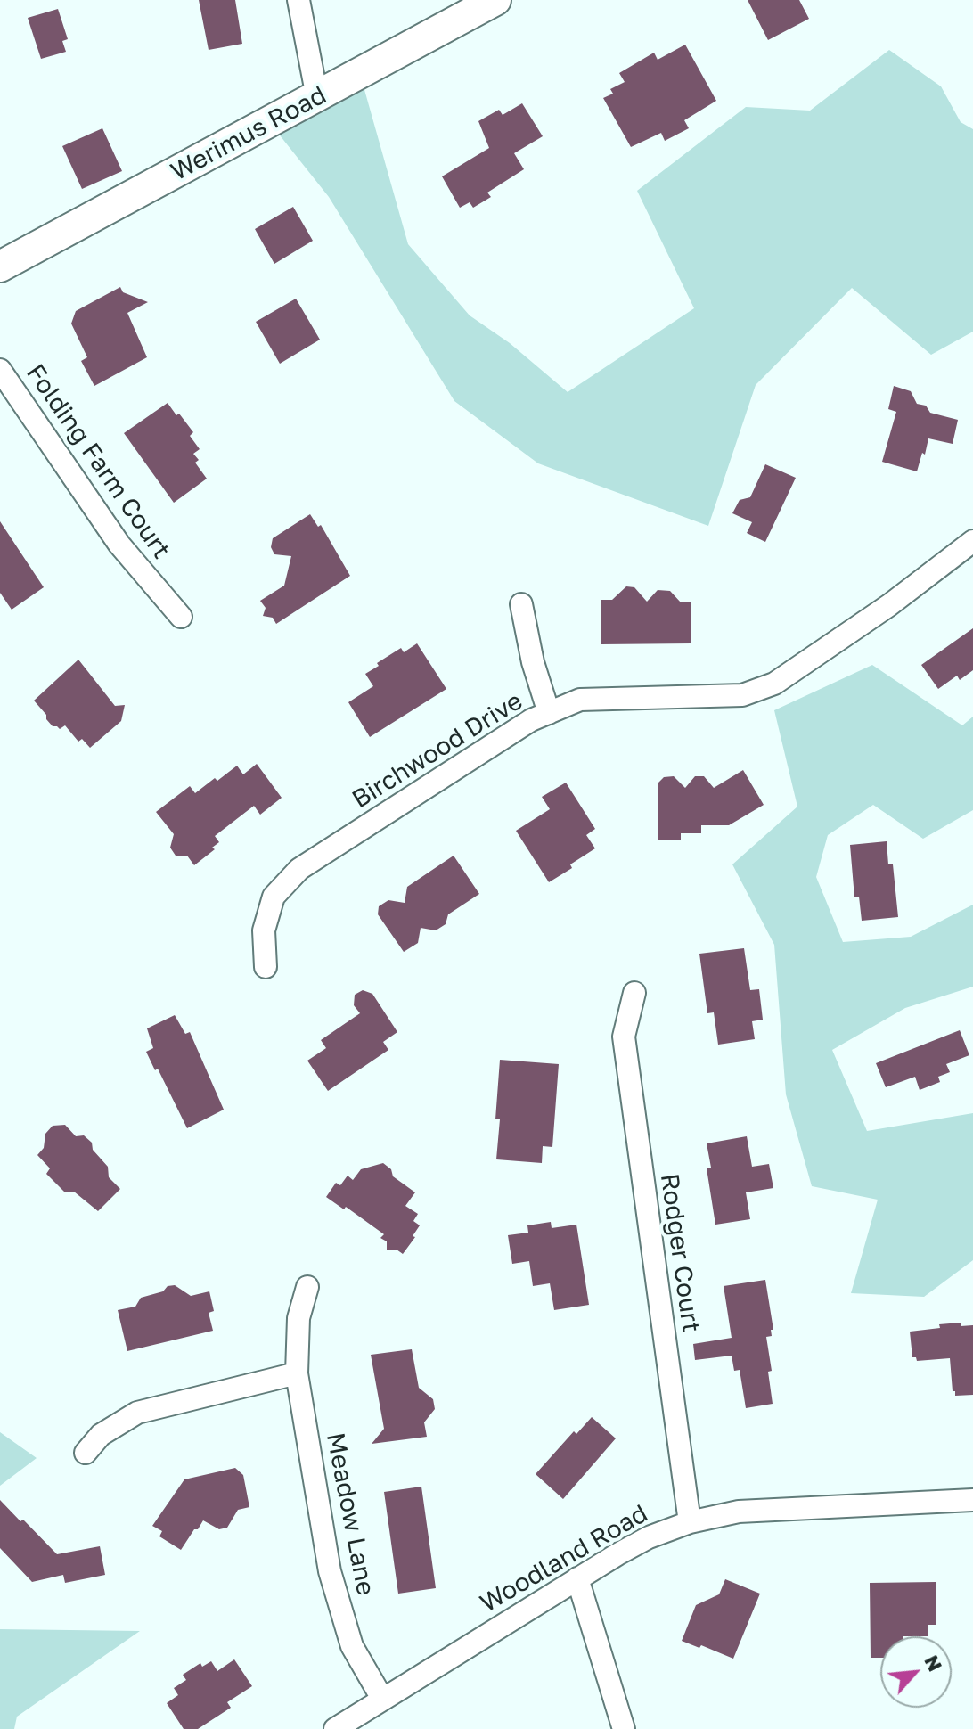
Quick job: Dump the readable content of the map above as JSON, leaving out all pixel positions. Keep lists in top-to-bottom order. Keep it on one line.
{"streets":{"main road":["Werimus Road"],"street":["Folding Farm Court","Birchwood Drive","Rodger Court","Meadow Lane","Woodland Road"]},"crossings":[["Rodger Court","Woodland Road"],["Meadow Lane","Woodland Road"]],"north":"top right"}
